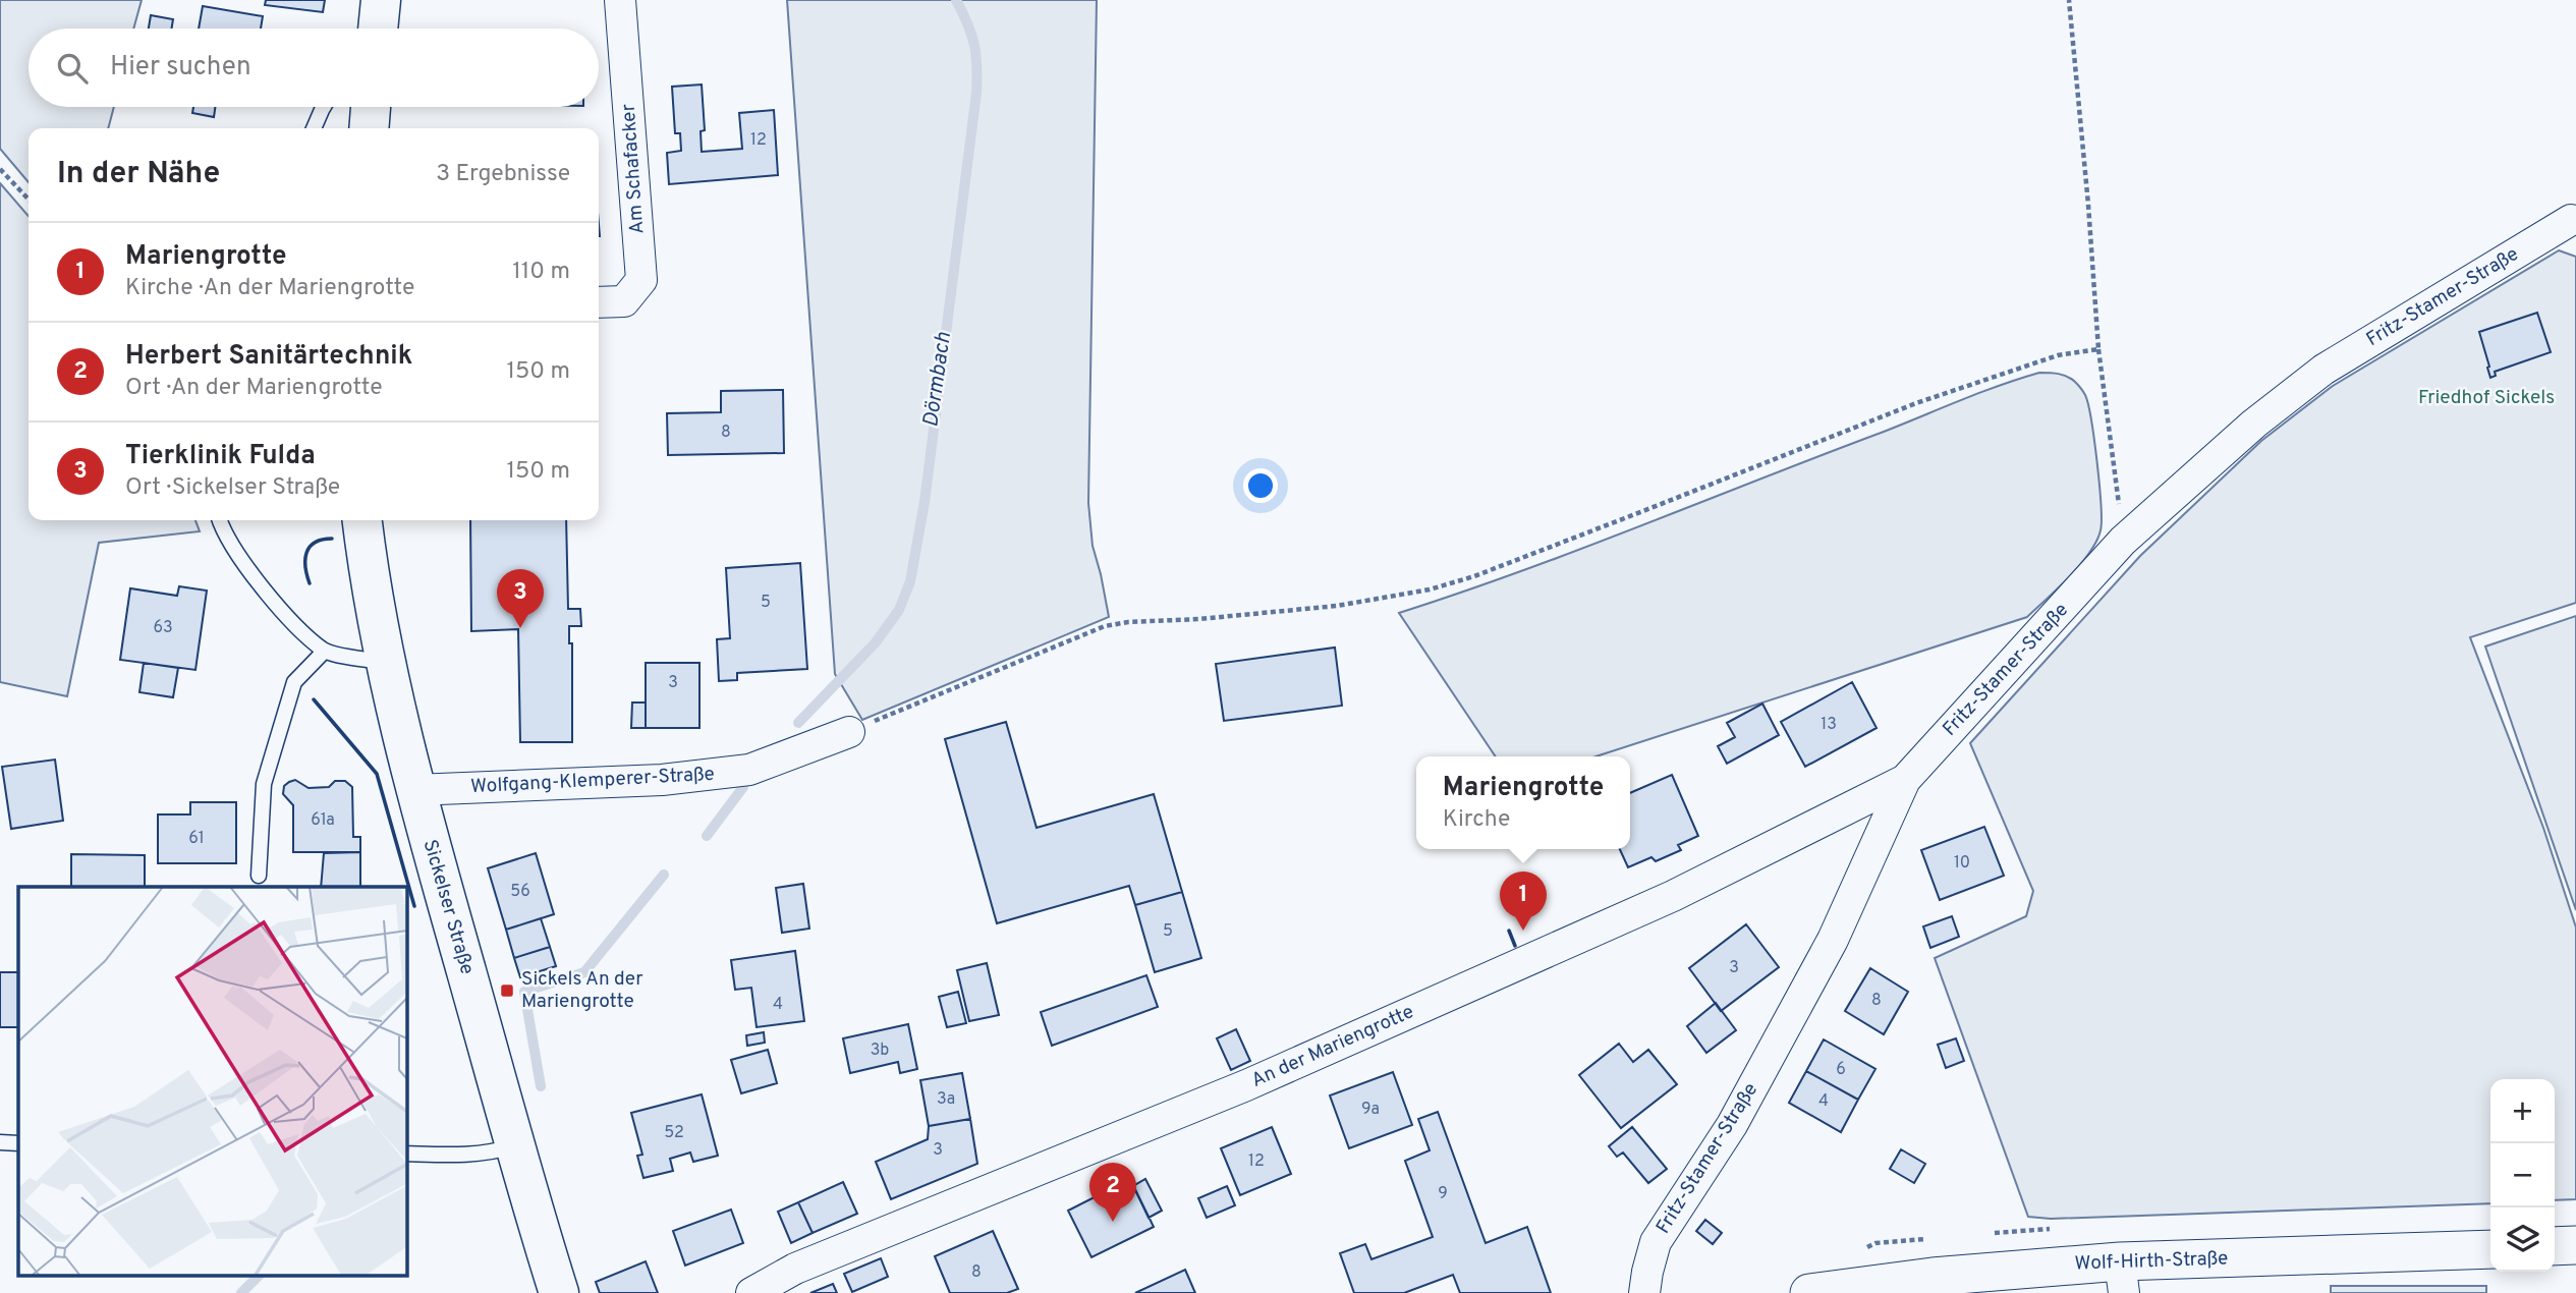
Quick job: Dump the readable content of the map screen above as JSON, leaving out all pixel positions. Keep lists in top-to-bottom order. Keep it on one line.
{"streets":{"main road":["Sickelser Straße"],"street":["Am Schafacker","Fritz-Stamer-Straße","Wolfgang-Klemperer-Straße","An der Mariengrotte","Wolf-Hirth-Straße"]},"crossings":[["Fritz-Stamer-Straße","An der Mariengrotte"],["Wolfgang-Klemperer-Straße","Sickelser Straße"]],"water":["Dörmbach"],"parks":["Friedhof Sickels"],"places":{"transit":["Sickels An der Mariengrotte"]},"house_numbers":["12","8","5","63","3","13","61a","61","10","56","5","3","8","4","3b","6","3a","4","9a","52","3","12","9","8"],"page":{"search":"Hier suchen","heading":["In der Nähe","3 Ergebnisse"],"list":[{"mark":"1","name":"Mariengrotte","note":"Kirche · An der Mariengrotte","value":"110 m"},{"mark":"2","name":"Herbert Sanitärtechnik","note":"Ort · An der Mariengrotte","value":"150 m"},{"mark":"3","name":"Tierklinik Fulda","note":"Ort · Sickelser Straße","value":"150 m"}],"pins":["3","1","2"],"popup":["Mariengrotte","Kirche"],"map_buttons":["+","−"]}}
